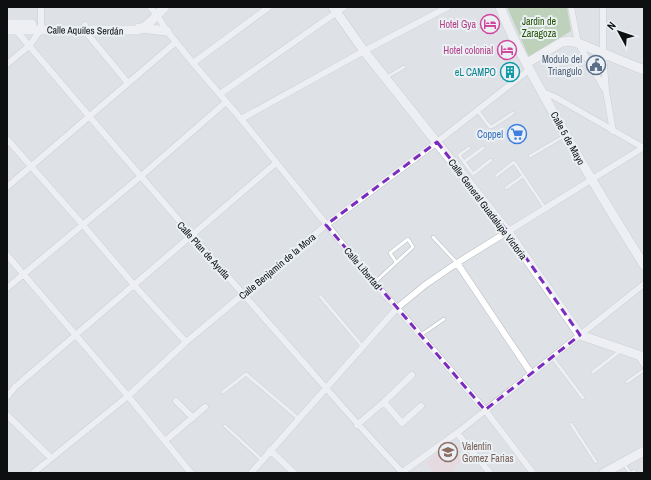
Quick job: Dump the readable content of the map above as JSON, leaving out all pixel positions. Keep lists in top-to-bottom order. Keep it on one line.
{"streets":{"street":["Calle Aquiles Serdán","Calle 5 de Mayo","Calle General Guadalupe Victoria","Calle Plan de Ayutla","Calle Benjamín de la Mora","Calle Libertad"]},"crossings":[["Calle Aquiles Serdán","Calle Plan de Ayutla"],["Calle 5 de Mayo","Calle Benjamín de la Mora"],["Calle General Guadalupe Victoria","Calle Benjamín de la Mora"],["Calle Plan de Ayutla","Calle Benjamín de la Mora"],["Calle Benjamín de la Mora","Calle Libertad"]],"parks":["Jardin de Zaragoza"],"places":{"hotel":["Hotel Gya","Hotel colonial"],"public building":["Modulo del Triangulo"],"building":["eL CAMPO"],"supermarket":["Coppel"],"school or university":["Valentin Gomez Farias"]},"north":"top left"}
